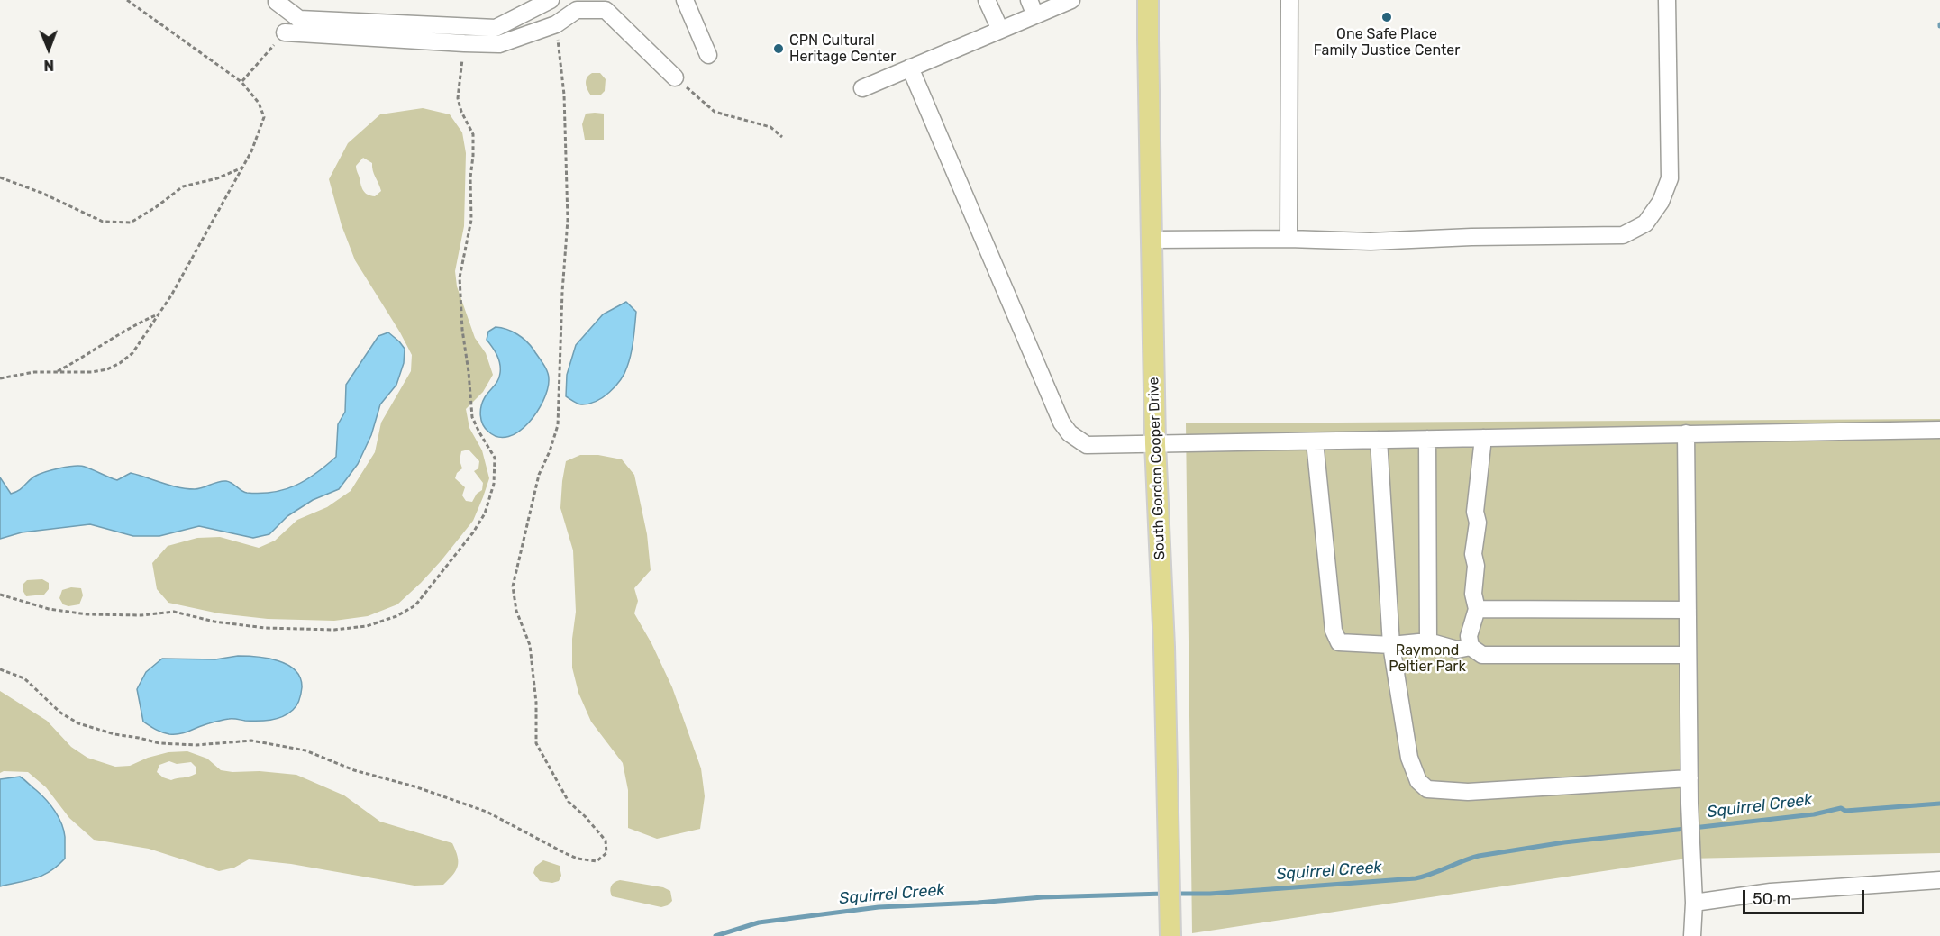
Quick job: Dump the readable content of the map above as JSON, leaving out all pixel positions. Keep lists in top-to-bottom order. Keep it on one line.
{"streets":{"main road":["South Gordon Cooper Drive"]},"water":["Squirrel Creek"],"parks":["Raymond Peltier Park"],"places":["One Safe Place Family Justice Center","CPN Cultural Heritage Center"],"scale_bar":"50 m","north":"bottom"}
